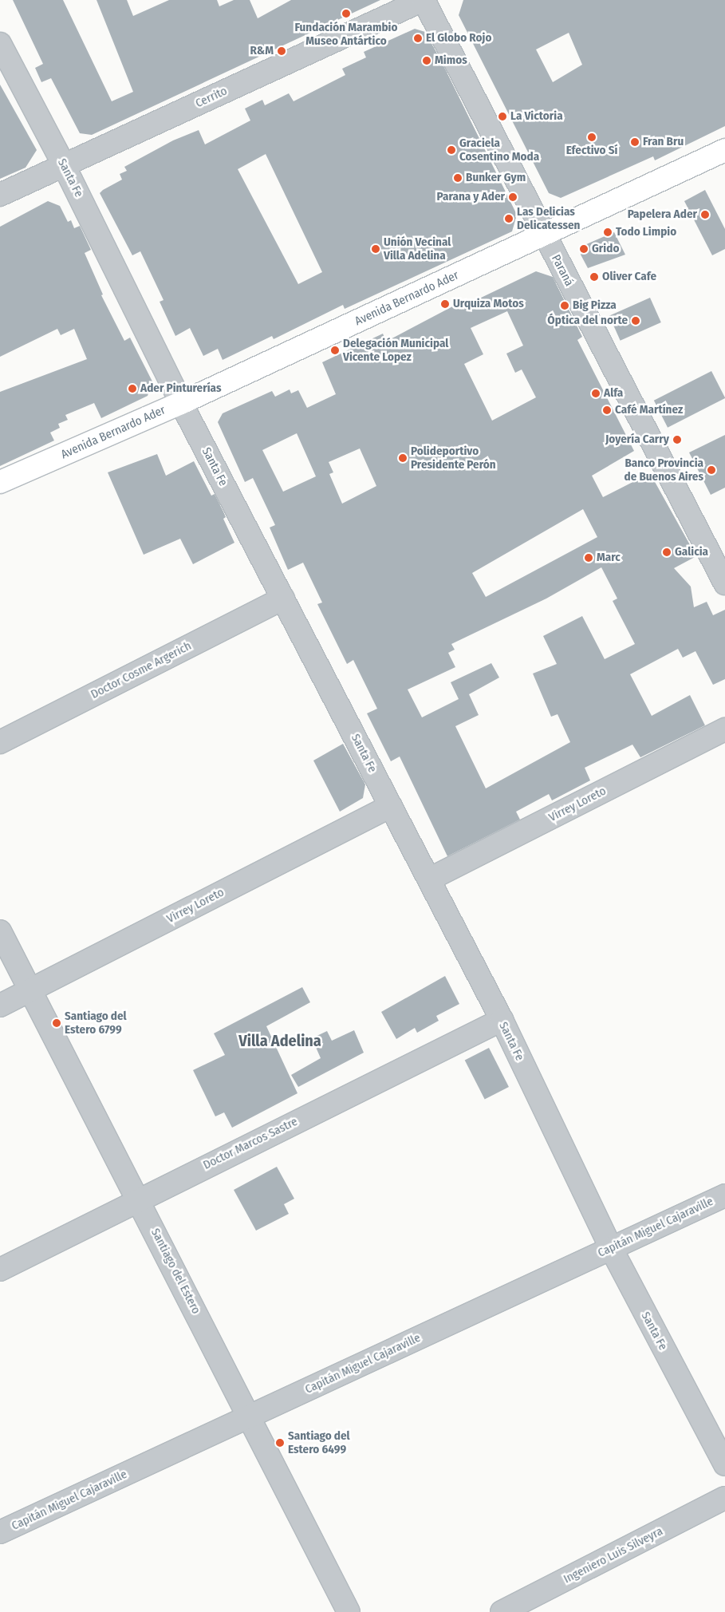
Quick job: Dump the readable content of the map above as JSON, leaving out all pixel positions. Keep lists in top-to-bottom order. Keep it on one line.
{"streets":{"main road":["Avenida Bernardo Ader"],"street":["Cerrito","Santa Fe","Paraná","Doctor Cosme Argerich","Virrey Loreto","Doctor Marcos Sastre","Capitán Miguel Cajaraville","Santiago del Estero","Ingeniero Luis Silveyra"]},"crossings":[["Cerrito","Santa Fe"],["Cerrito","Paraná"],["Santa Fe","Avenida Bernardo Ader"],["Santa Fe","Doctor Cosme Argerich"],["Santa Fe","Virrey Loreto"],["Santa Fe","Doctor Marcos Sastre"],["Santa Fe","Capitán Miguel Cajaraville"],["Paraná","Avenida Bernardo Ader"],["Virrey Loreto","Santiago del Estero"],["Doctor Marcos Sastre","Santiago del Estero"],["Capitán Miguel Cajaraville","Santiago del Estero"]],"districts":["Villa Adelina"],"places":["Fundación Marambio Museo Antártico","El Globo Rojo","R&M","Mimos","La Victoria","Efectivo Sí","Fran Bru","Graciela Cosentino Moda","Bunker Gym","Parana y Ader","Papelera Ader","Las Delicias Delicatessen","Todo Limpio","Unión Vecinal Villa Adelina","Grido","Oliver Cafe","Urquiza Motos","Big Pizza","Óptica del norte","Delegación Municipal Vicente Lopez","Ader Pinturerías","Alfa","Café Martínez","Joyería Carry","Polideportivo Presidente Perón","Banco Provincia de Buenos Aires","Galicia","Marc","Santiago del Estero 6799","Santiago del Estero 6499"]}
